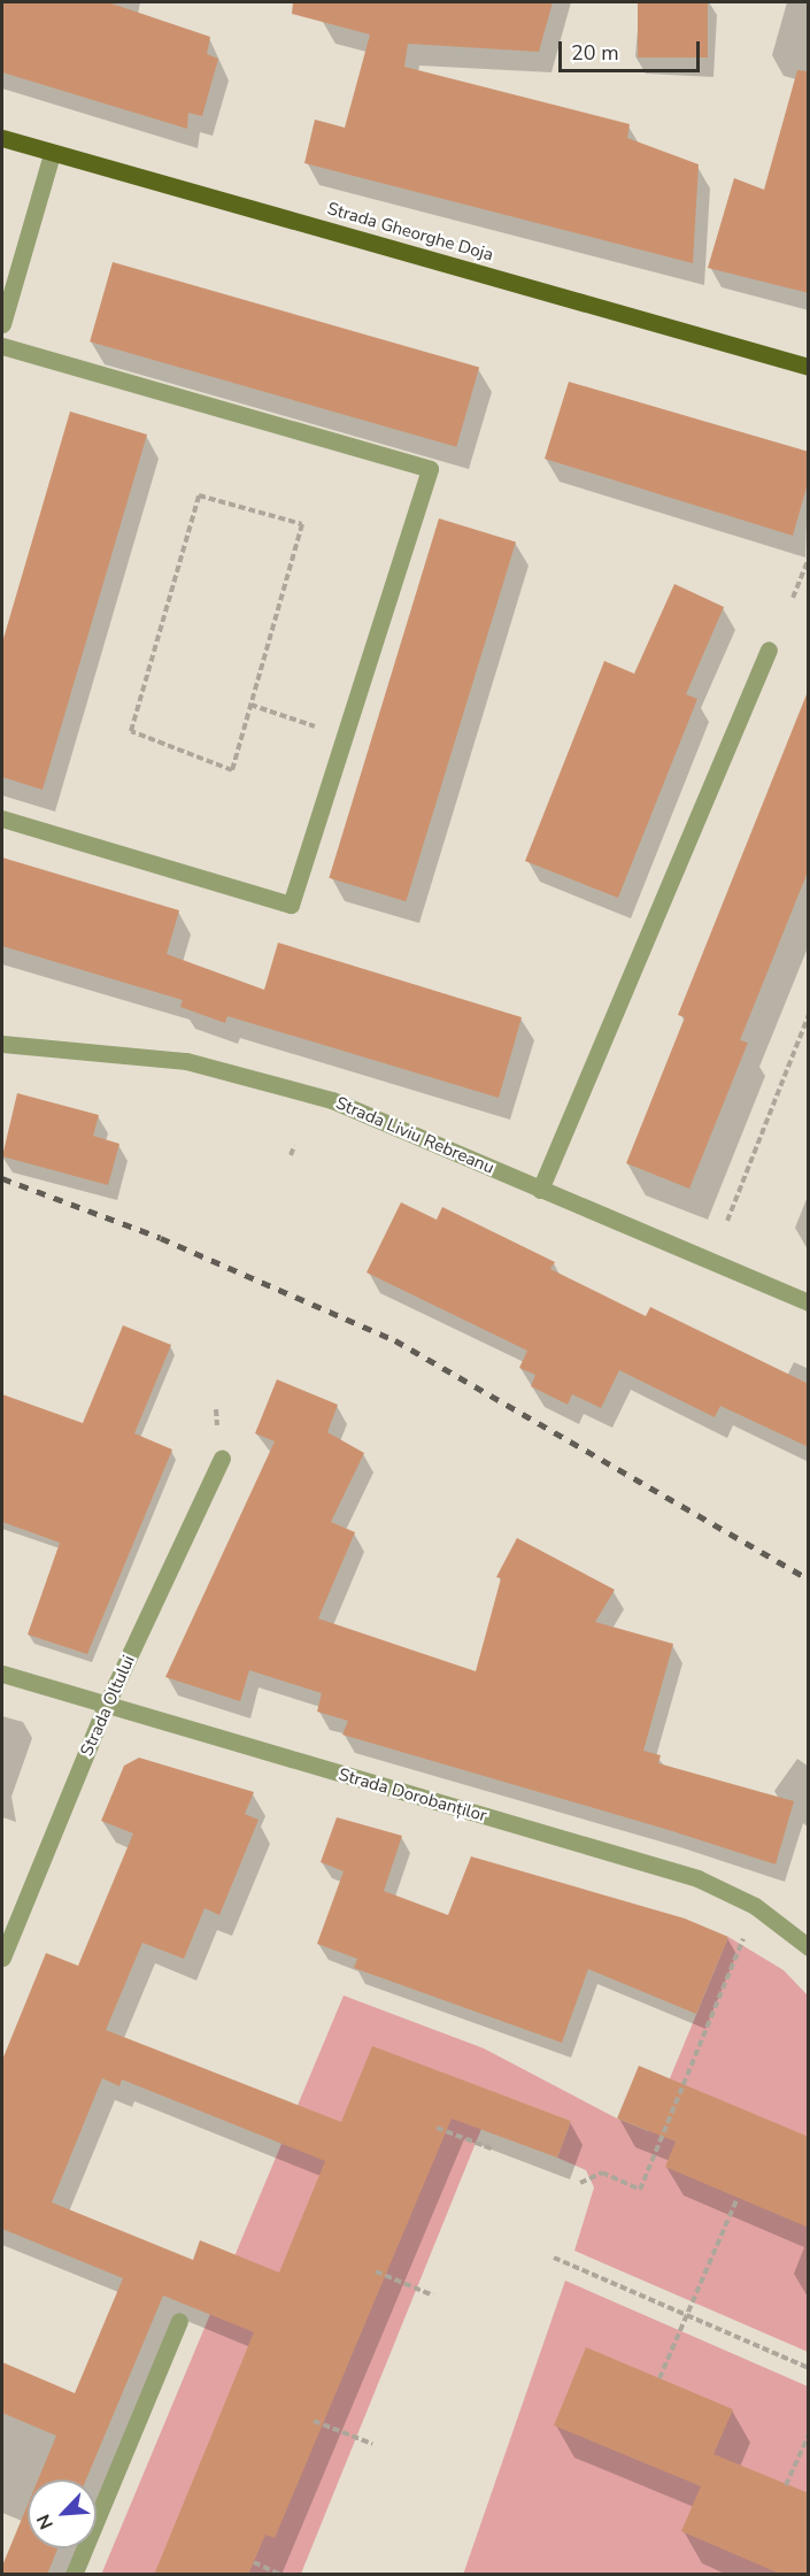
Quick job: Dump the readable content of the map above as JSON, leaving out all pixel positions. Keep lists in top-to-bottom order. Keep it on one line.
{"streets":{"main road":["Strada Gheorghe Doja"],"street":["Strada Liviu Rebreanu","Strada Oltului","Strada Dorobanților"]},"crossings":[["Strada Oltului","Strada Dorobanților"]],"scale_bar":"20 m","north":"bottom left"}
